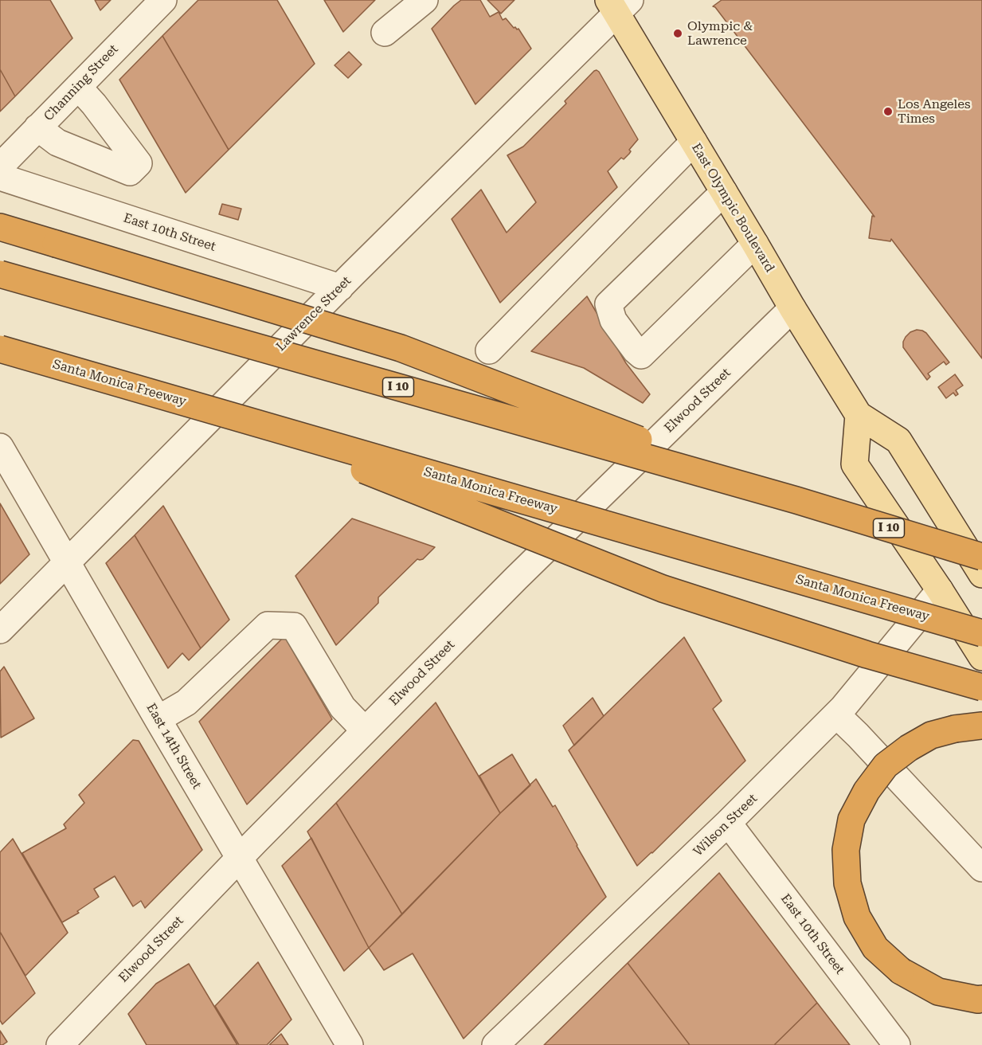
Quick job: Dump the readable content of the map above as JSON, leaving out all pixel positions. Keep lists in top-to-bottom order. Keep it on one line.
{"streets":{"highway":["Santa Monica Freeway","I 10"],"main road":["East Olympic Boulevard"],"street":["Channing Street","East 10th Street","Lawrence Street","Elwood Street","East 14th Street","Wilson Street"]},"crossings":[["East Olympic Boulevard","Lawrence Street"],["East Olympic Boulevard","Elwood Street"],["East 10th Street","Lawrence Street"],["East 10th Street","Wilson Street"],["Lawrence Street","East 14th Street"],["Elwood Street","East 14th Street"]],"places":["Olympic & Lawrence","Los Angeles Times"]}
